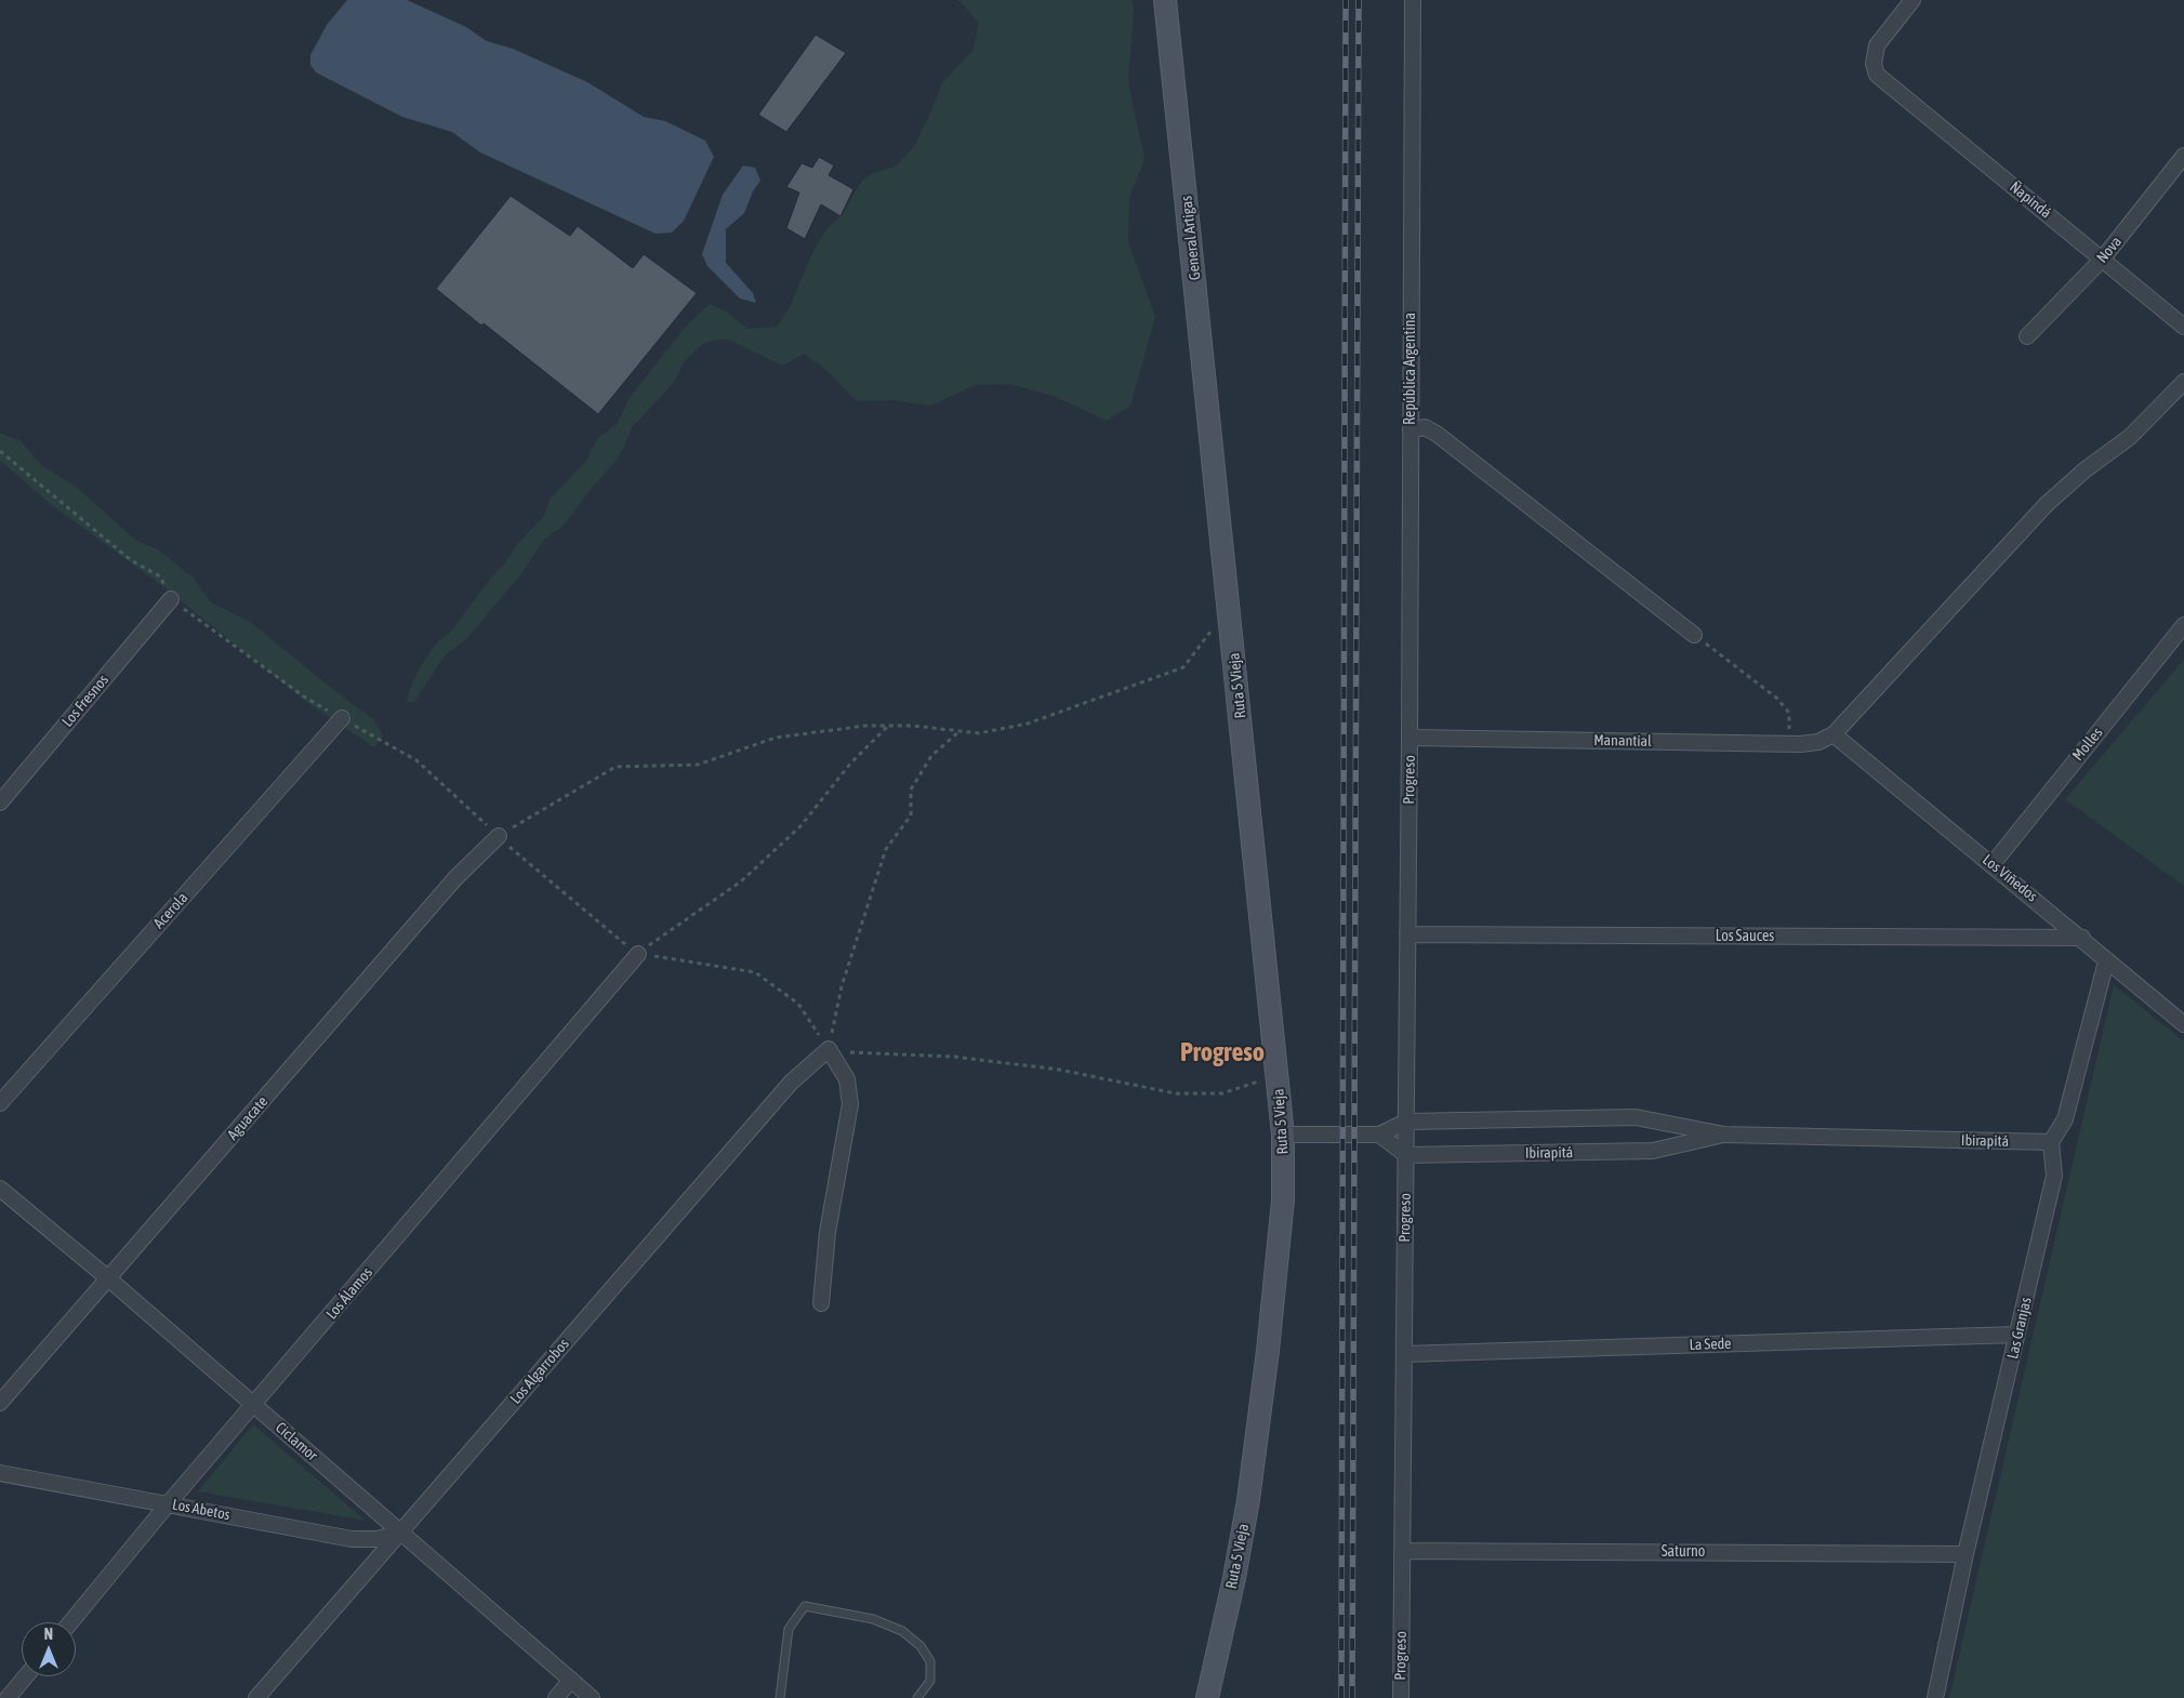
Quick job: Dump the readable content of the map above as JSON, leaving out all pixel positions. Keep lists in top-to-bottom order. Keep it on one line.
{"streets":{"street":["Ñapindá","General Artigas","Nova","República Argentina","Ruta 5 Vieja","Los Fresnos","Manantial","Molles","Progreso","Los Viñedos","Acerola","Los Sauces","Aguacate","Ibirapitá","Los Álamos","Las Granjas","La Sede","Los Algarrobos","Ciclamor","Los Abetos","Saturno"]},"crossings":[["Ñapindá","Nova"],["General Artigas","Ruta 5 Vieja"],["República Argentina","Manantial"],["República Argentina","Progreso"],["Ruta 5 Vieja","Ibirapitá"],["Manantial","Progreso"],["Manantial","Los Viñedos"],["Molles","Los Viñedos"],["Progreso","Los Sauces"],["Progreso","Ibirapitá"],["Progreso","La Sede"],["Progreso","Saturno"],["Los Viñedos","Los Sauces"],["Aguacate","Ciclamor"],["Ibirapitá","Las Granjas"],["Los Álamos","Ciclamor"],["Los Álamos","Los Abetos"],["Las Granjas","La Sede"],["Las Granjas","Saturno"],["Los Algarrobos","Ciclamor"],["Los Algarrobos","Los Abetos"],["Ciclamor","Los Abetos"]],"districts":["Progreso"],"north":"top"}
